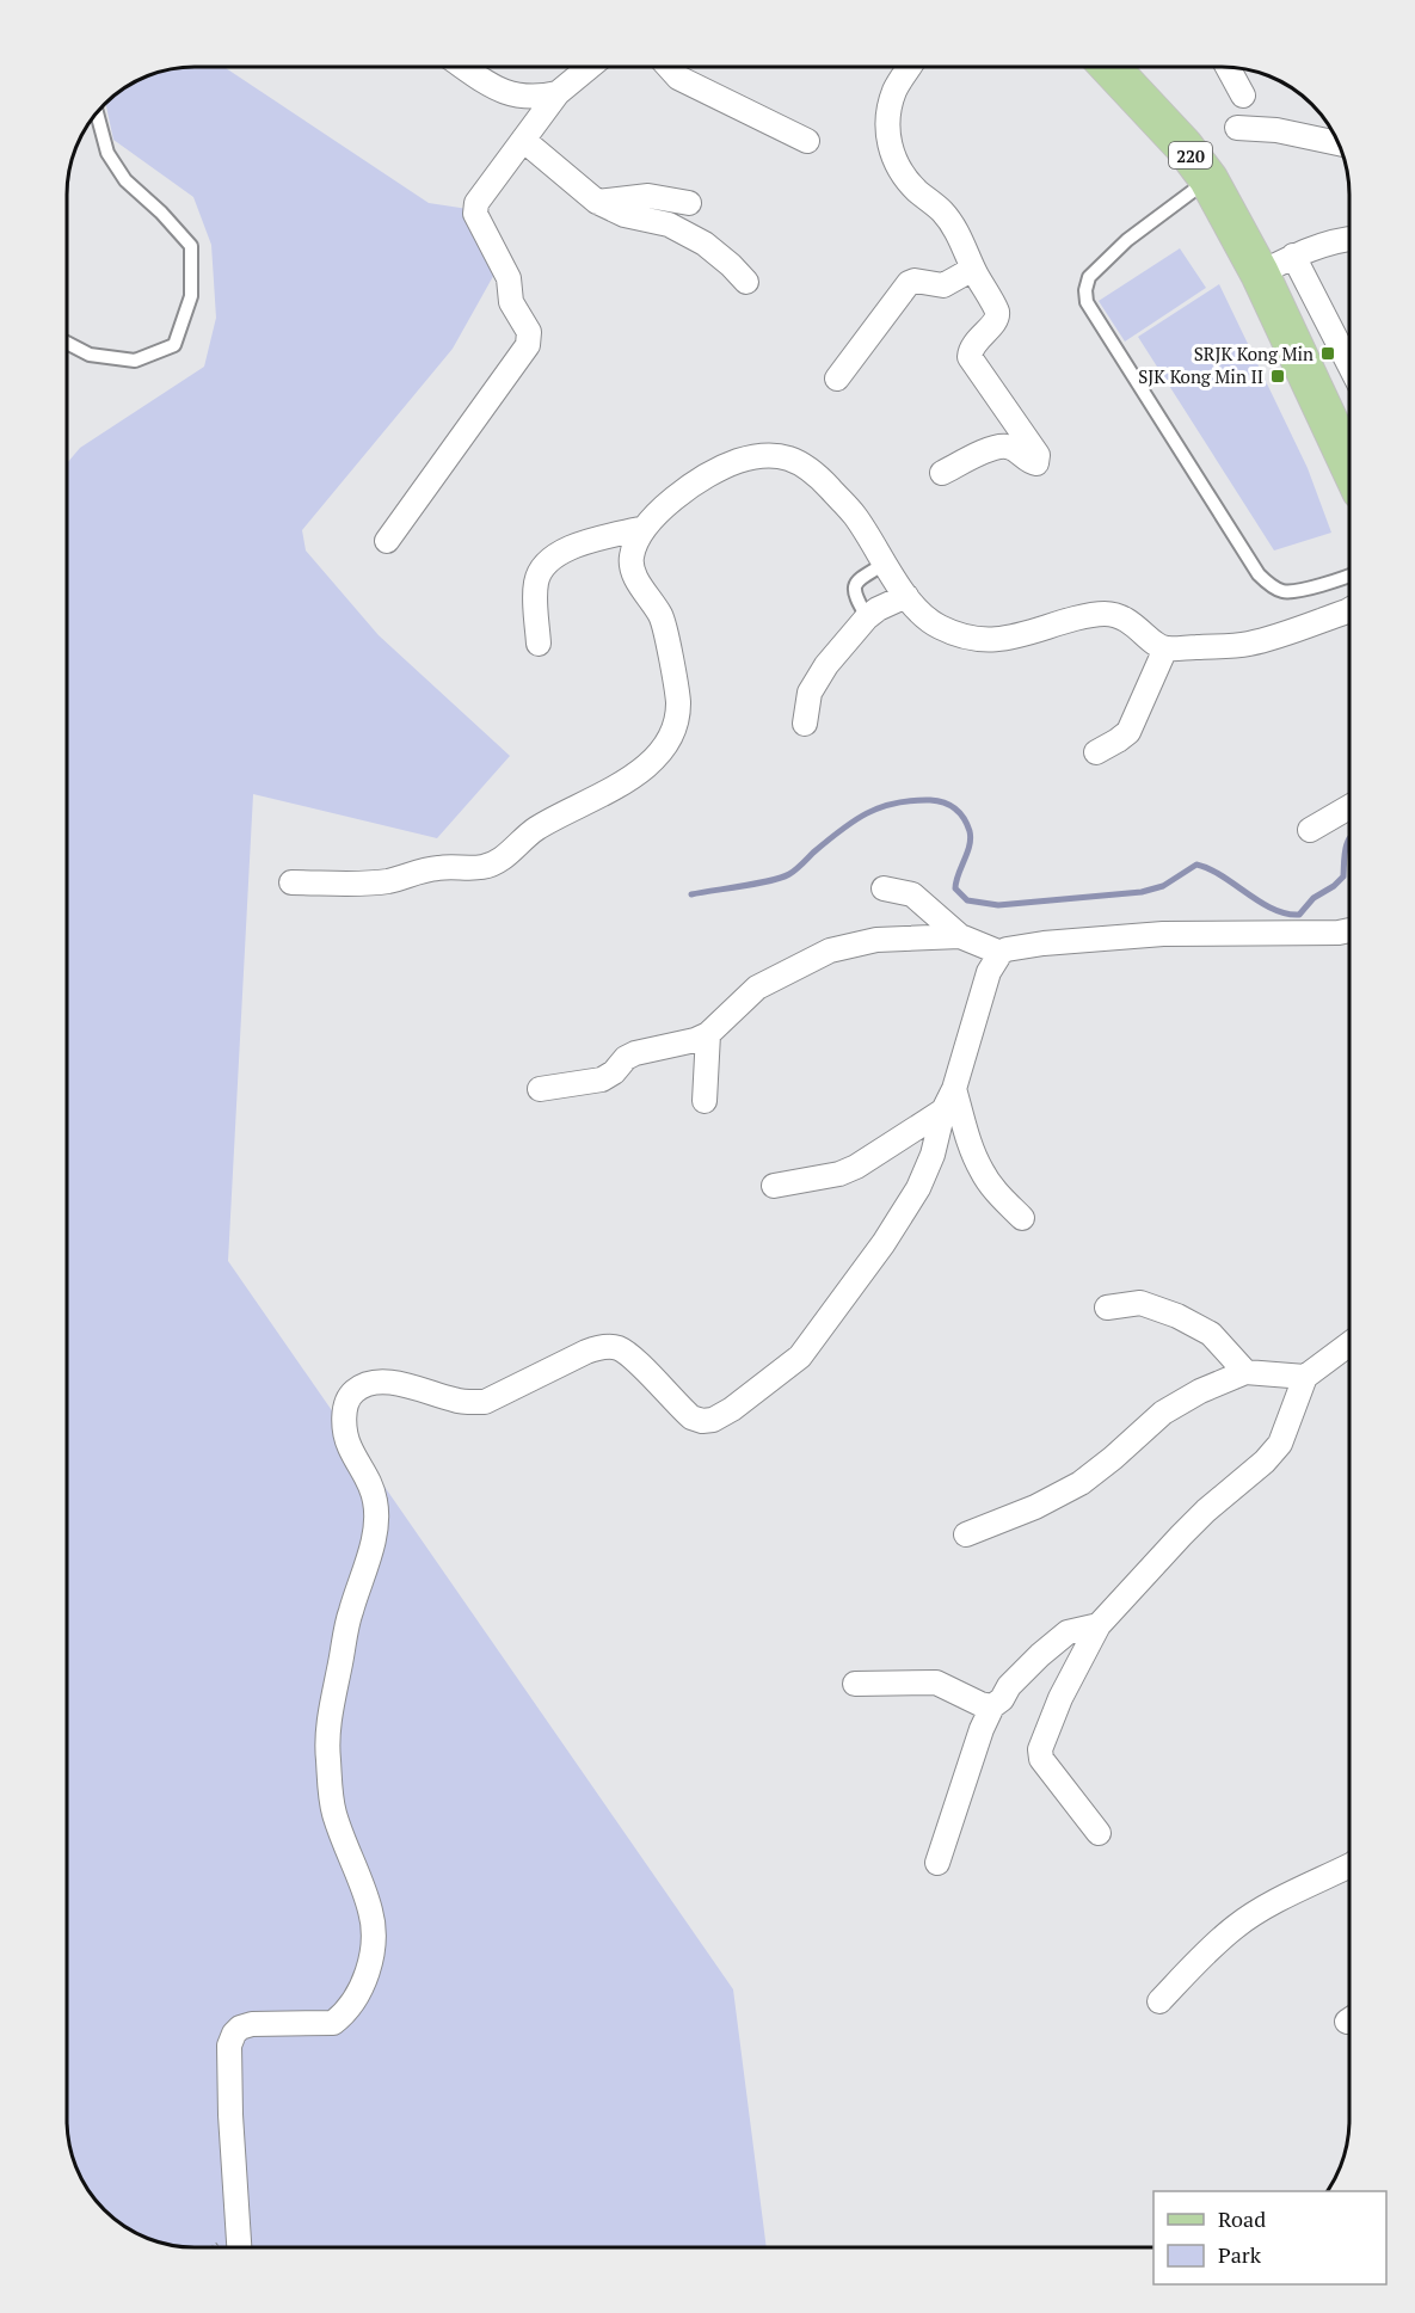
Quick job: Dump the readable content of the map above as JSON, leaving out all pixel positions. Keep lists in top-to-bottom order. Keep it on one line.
{"streets":{"main road":["220"]},"places":{"transit":["SRJK Kong Min","SJK Kong Min II"]},"legend":["Road","Park"]}
